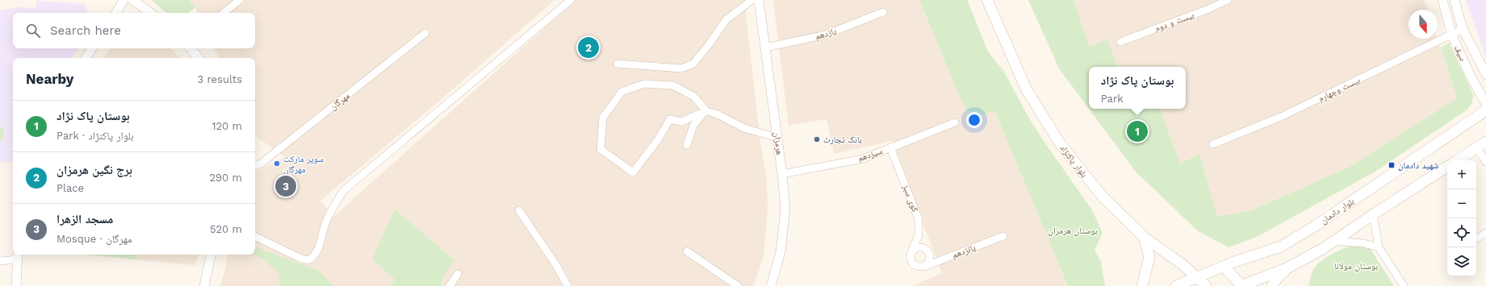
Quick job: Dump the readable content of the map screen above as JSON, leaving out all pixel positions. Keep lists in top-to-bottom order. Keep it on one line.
{"streets":{"main road":["بلوار پاکنژاد","بلوار دادمان"],"street":["بیست و دوم","یازدهم","سیف","بیست وچهارم","مهرگان","هرمزان","سیزدهم","کوی سبز","پانزدهم"]},"crossings":[["یازدهم","هرمزان"],["سیف","بیست وچهارم"],["هرمزان","سیزدهم"],["سیزدهم","کوی سبز"],["بلوار پاکنژاد","بلوار دادمان"],["کوی سبز","پانزدهم"]],"parks":["بوستان هرمزان","بوستان مولانا"],"places":{"other":["بانک تجارت","سوپر مارکت مهرگان"],"transit":["شهید دادمان"]},"north":"bottom","page":{"search":"Search here","pins":["2","1","3"],"heading":["Nearby","3 results"],"popup":["بوستان پاک نژاد","Park"],"list":[{"mark":"1","name":"بوستان پاک نژاد","note":"Park · بلوار پاکنژاد","value":"120 m"},{"mark":"2","name":"برج نگین هرمزان","note":"Place","value":"290 m"},{"mark":"3","name":"مسجد الزهرا","note":"Mosque · مهرگان","value":"520 m"}],"map_buttons":["+","−"]}}
